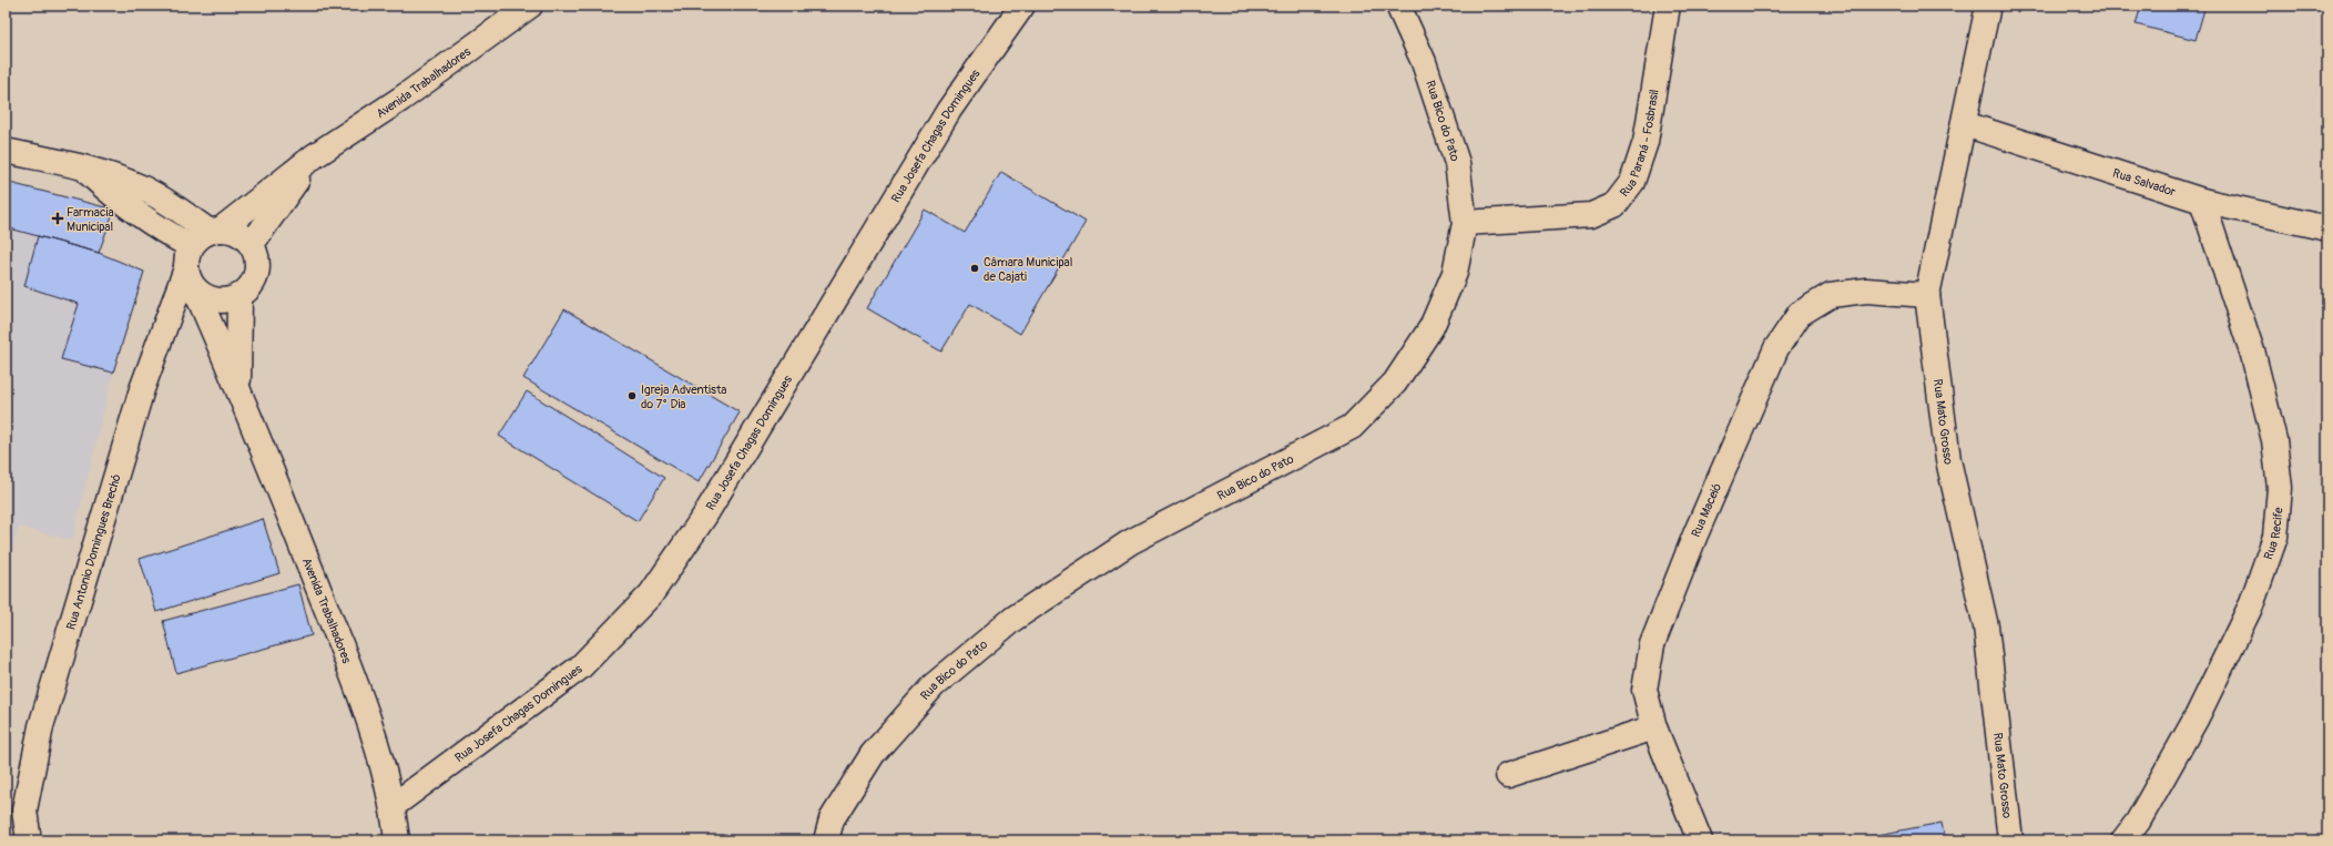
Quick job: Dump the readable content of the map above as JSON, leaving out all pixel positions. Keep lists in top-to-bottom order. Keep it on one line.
{"streets":{"street":["Avenida Trabalhadores","Rua Bico do Pato","Rua Josefa Chagas Domingues","Rua Paraná - Fosbrasil","Rua Salvador","Rua Mato Grosso","Rua Maceió","Rua Recife","Rua Antonio Domingues Brechó"]},"crossings":[["Avenida Trabalhadores","Rua Josefa Chagas Domingues"],["Avenida Trabalhadores","Rua Antonio Domingues Brechó"],["Rua Bico do Pato","Rua Paraná - Fosbrasil"],["Rua Salvador","Rua Mato Grosso"],["Rua Salvador","Rua Recife"],["Rua Mato Grosso","Rua Maceió"]],"places":{"health":["Farmacia Municipal"],"other":["Câmara Municipal de Cajati","Igreja Adventista do 7° Dia"]}}
